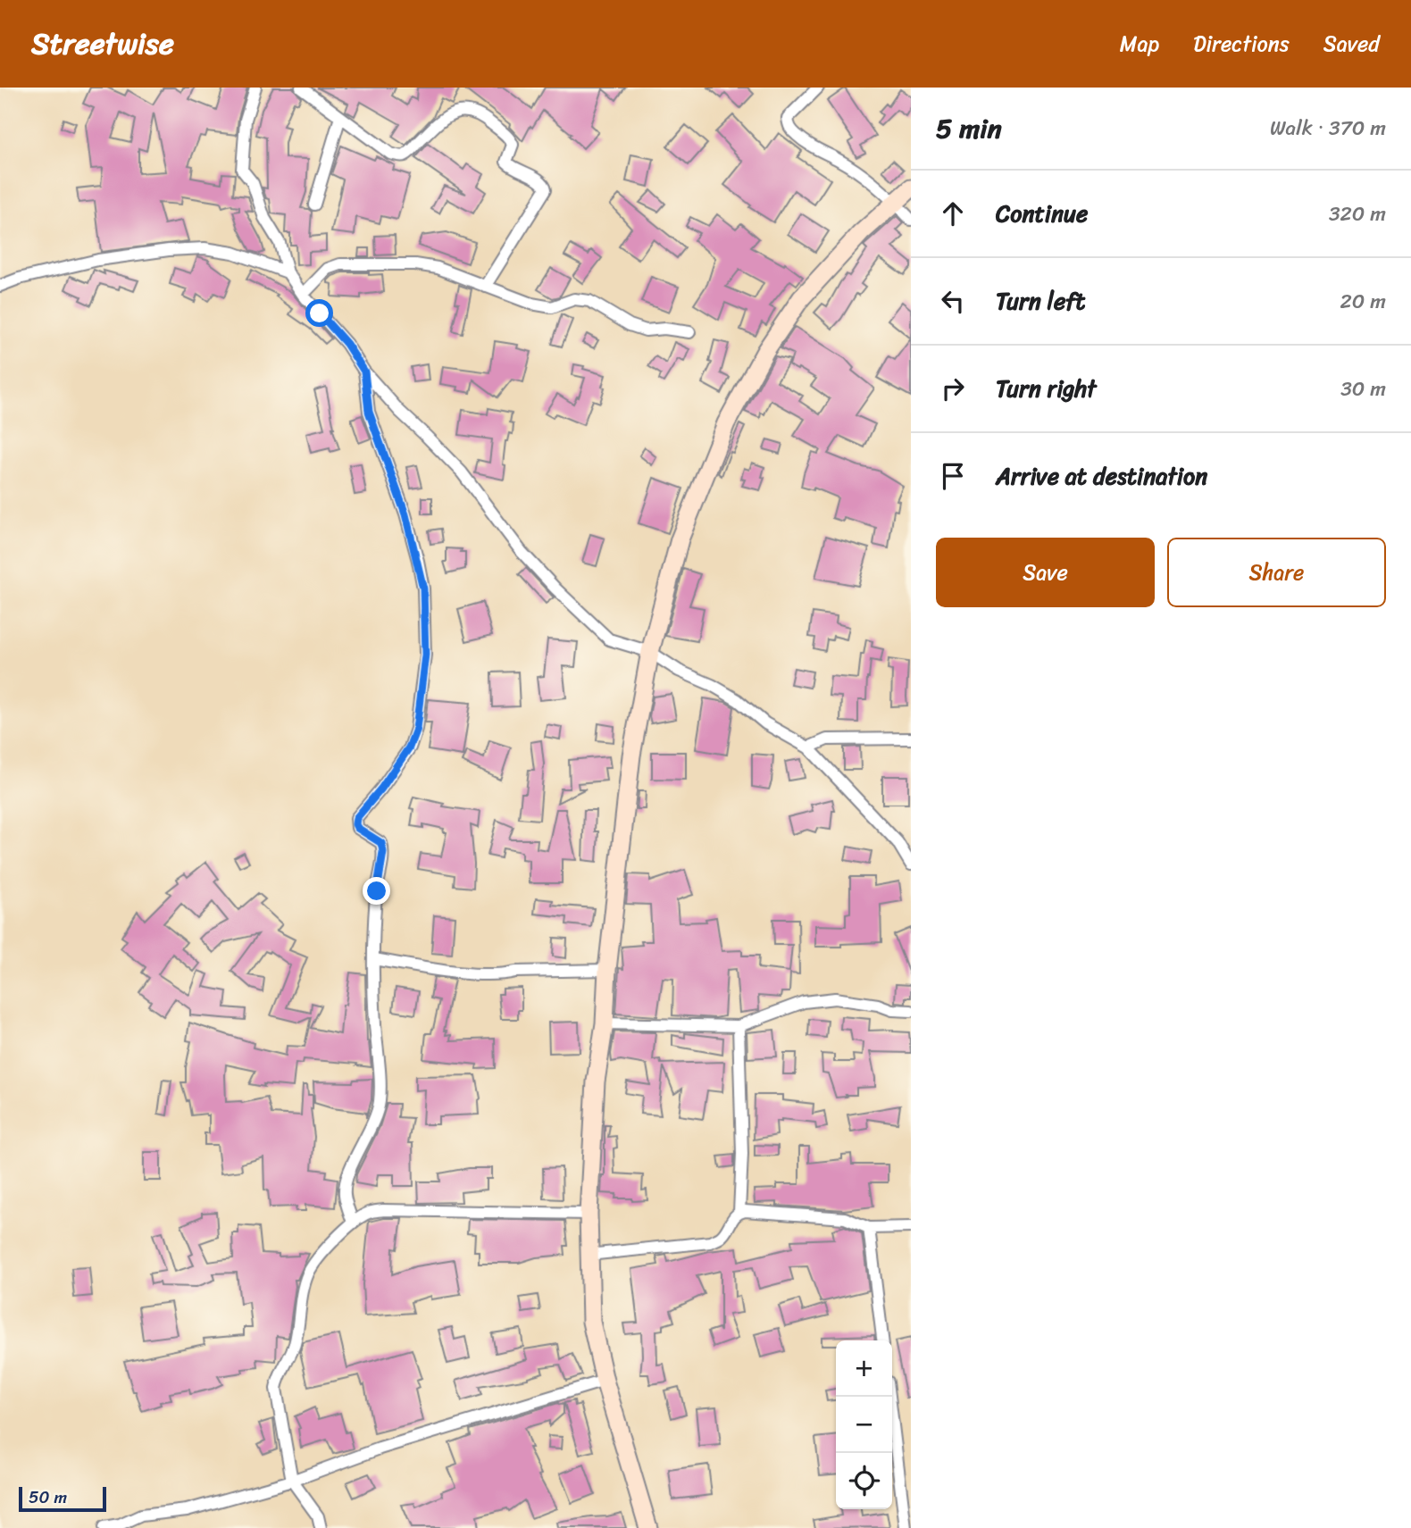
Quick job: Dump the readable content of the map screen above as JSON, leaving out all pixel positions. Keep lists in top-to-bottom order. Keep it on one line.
{"scale_bar":"50 m","page":{"header":"Streetwise","nav":["Map","Directions","Saved"],"heading":["5 min","Walk · 370 m"],"list":[["Continue","320 m"],["Turn left","20 m"],["Turn right","30 m"],"Arrive at destination"],"buttons":["Save","Share"],"map_buttons":["+","−"],"scale":"50 m"}}
